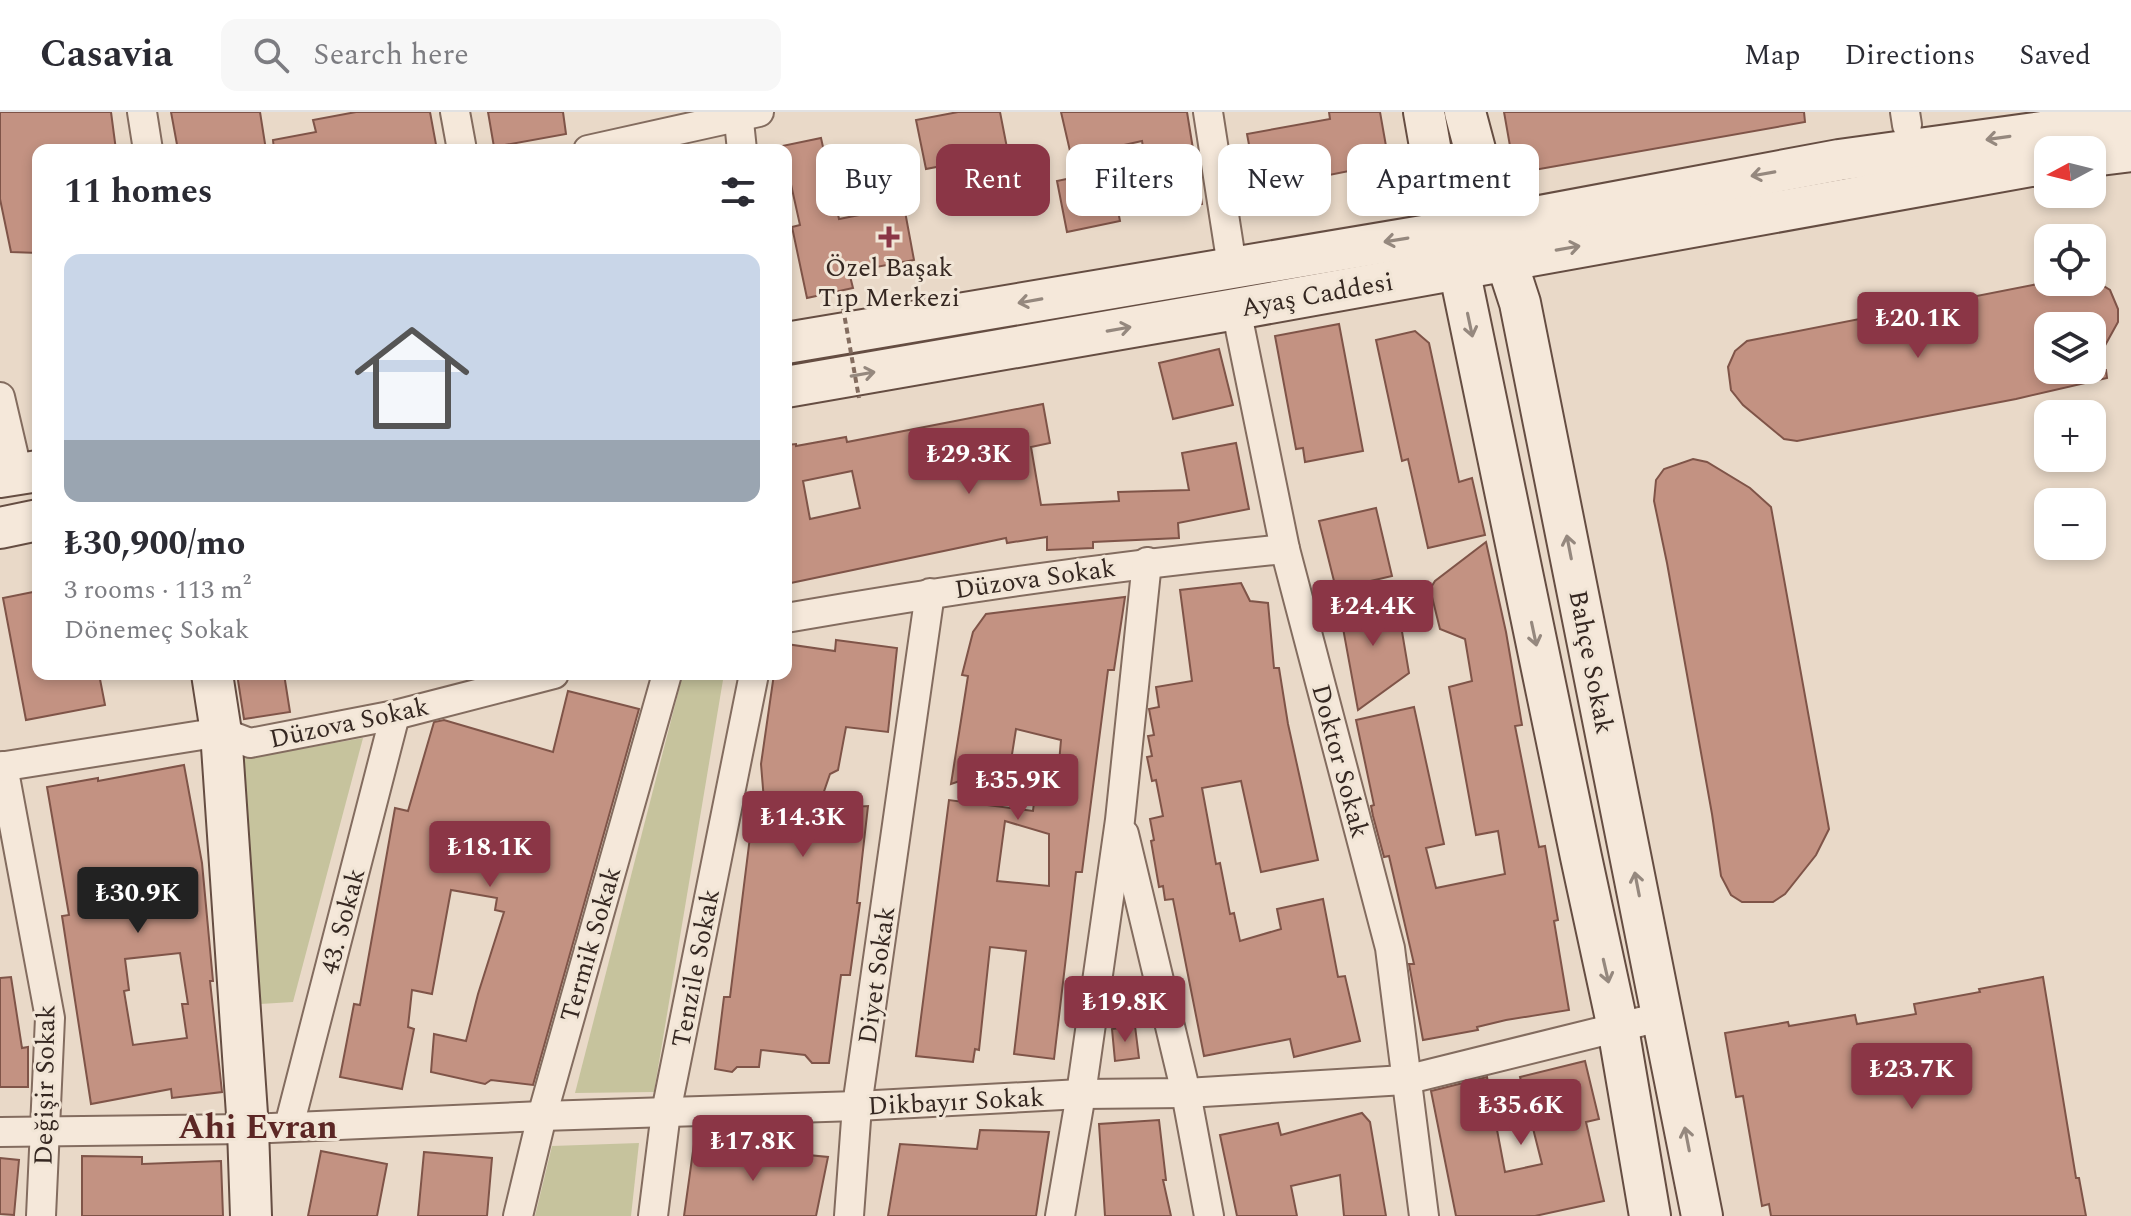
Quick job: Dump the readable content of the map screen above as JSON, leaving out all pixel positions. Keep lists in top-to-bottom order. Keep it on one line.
{"streets":{"main road":["Ayaş Caddesi","Bahçe Sokak"],"street":["Düzova Sokak","Doktor Sokak","43. Sokak","Termik Sokak","Tenzile Sokak","Diyet Sokak","Değişir Sokak","Dikbayır Sokak"]},"crossings":[["Ayaş Caddesi","Bahçe Sokak"],["Ayaş Caddesi","Doktor Sokak"],["Düzova Sokak","Doktor Sokak"],["Düzova Sokak","43. Sokak"],["Düzova Sokak","Diyet Sokak"],["Düzova Sokak","Değişir Sokak"],["Bahçe Sokak","Dikbayır Sokak"],["Doktor Sokak","Dikbayır Sokak"],["43. Sokak","Dikbayır Sokak"],["Termik Sokak","Dikbayır Sokak"],["Tenzile Sokak","Dikbayır Sokak"],["Diyet Sokak","Dikbayır Sokak"],["Değişir Sokak","Dikbayır Sokak"]],"districts":["Ahi Evran"],"places":{"health":["Özel Başak Tıp Merkezi"]},"north":"left","page":{"header":"Casavia","search":"Search here","nav":["Map","Directions","Saved"],"map_buttons":["+","−"],"chip":["Buy","Rent","Filters","New","Apartment"],"heading":"11 homes","list":[{"name":"₺30,900/mo","note":"3 rooms · 113 m² · Dönemeç Sokak"}],"price":["₺20.1K","₺29.3K","₺24.4K","₺35.9K","₺14.3K","₺18.1K","₺30.9K","₺19.8K","₺23.7K","₺35.6K","₺17.8K"]}}
